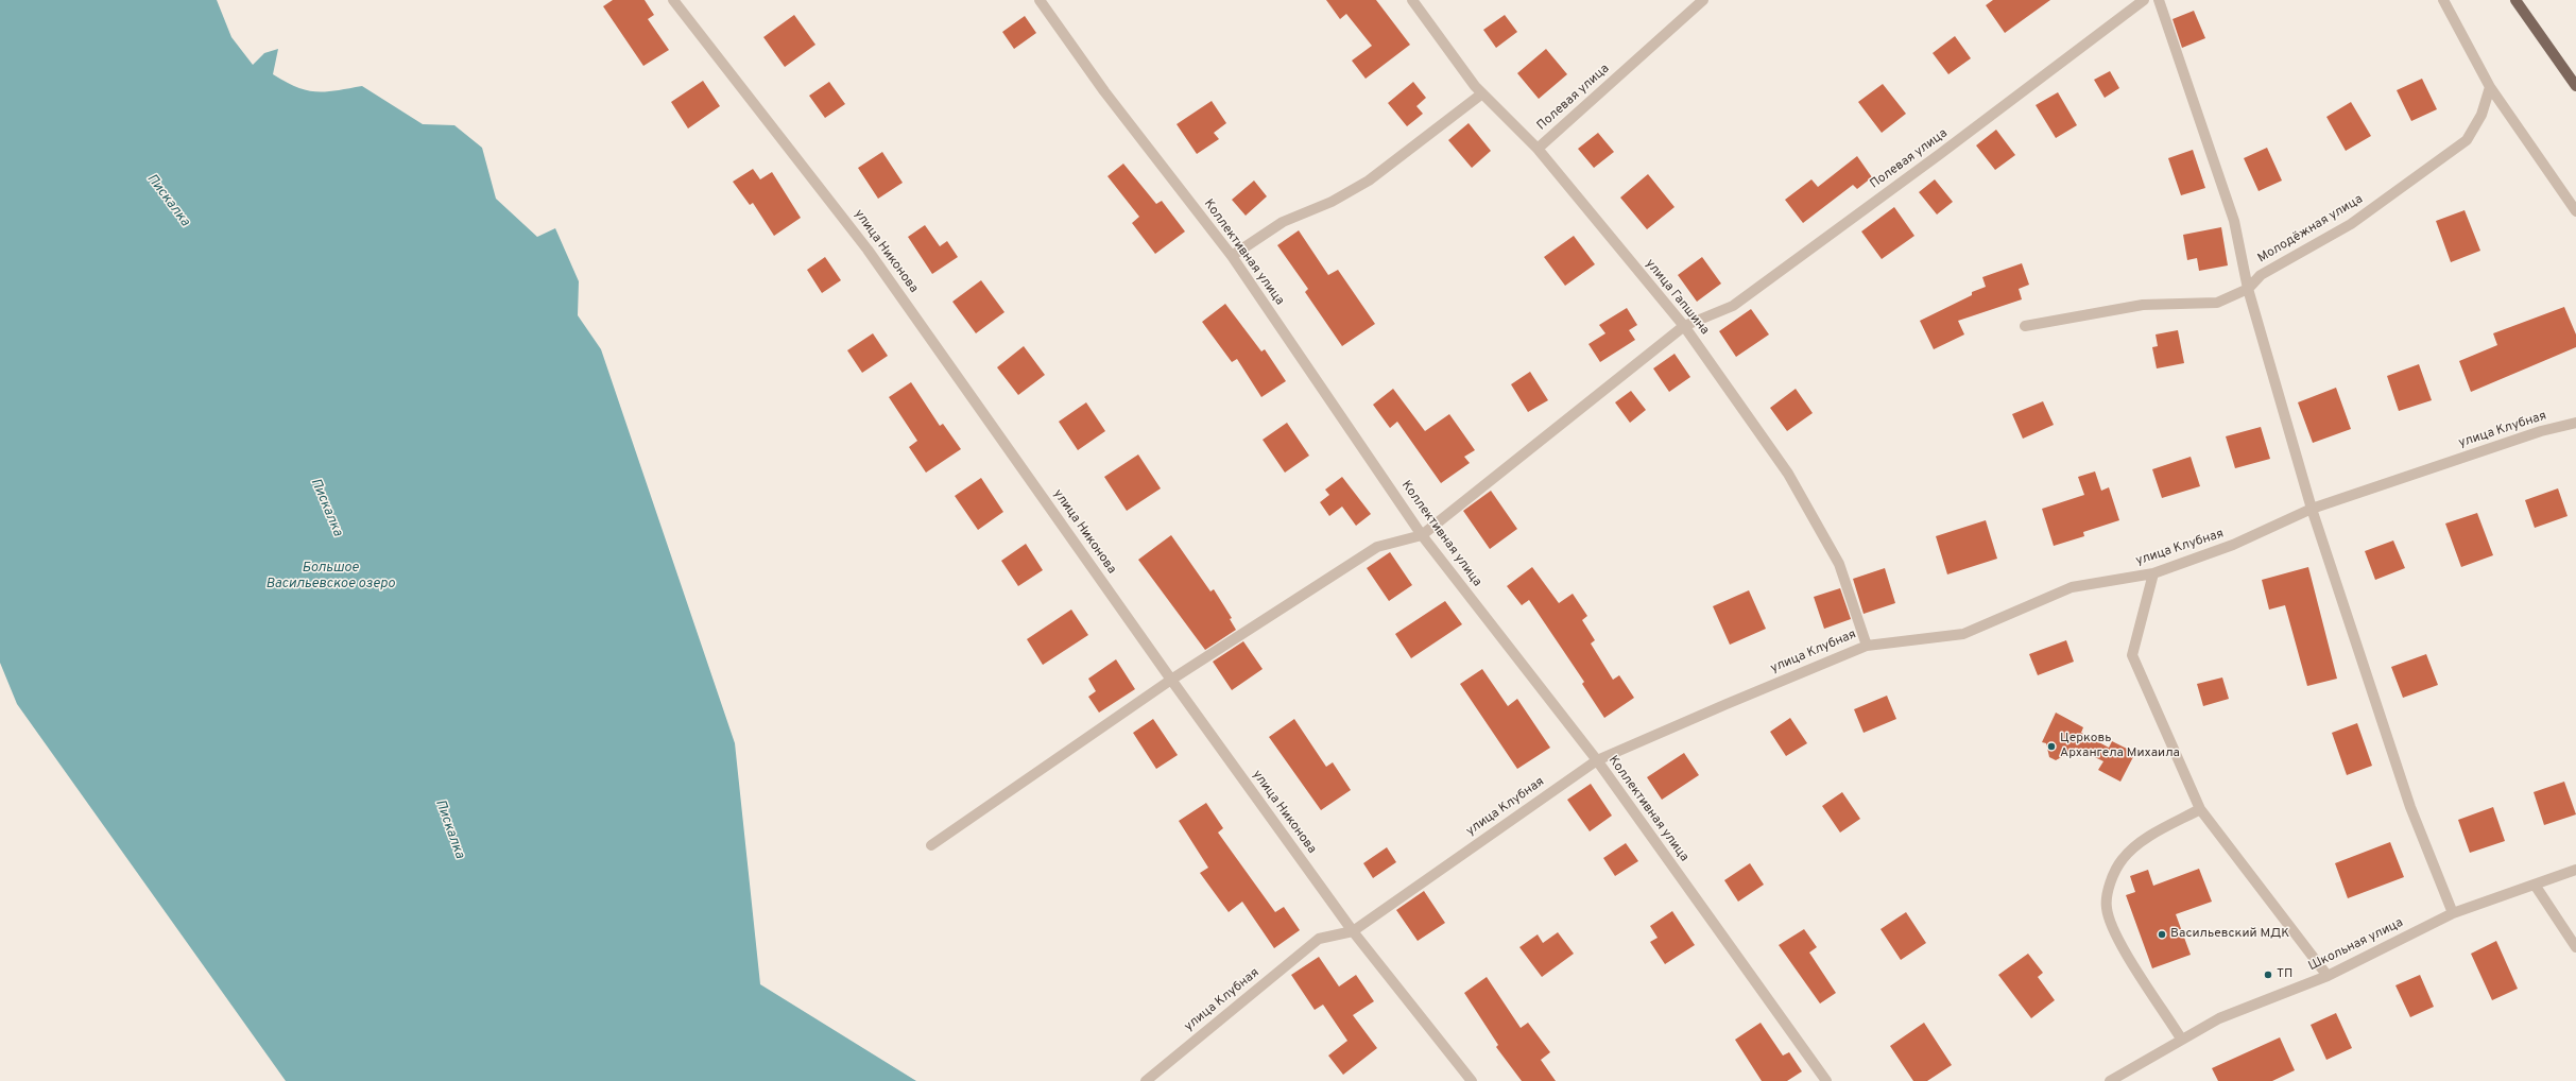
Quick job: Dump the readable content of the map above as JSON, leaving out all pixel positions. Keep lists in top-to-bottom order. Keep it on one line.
{"streets":{"street":["Полевая улица","Молодёжная улица","улица Никонова","Коллективная улица","улица Гапшина","улица Клубная","Школьная улица"]},"crossings":[["Полевая улица","Коллективная улица"],["Полевая улица","улица Гапшина"],["улица Никонова","улица Клубная"],["Коллективная улица","улица Клубная"],["улица Гапшина","улица Клубная"]],"water":["Пискалка","Большое Васильевское озеро"],"places":["Церковь Архангела Михаила","Васильевский МДК","ТП"]}
